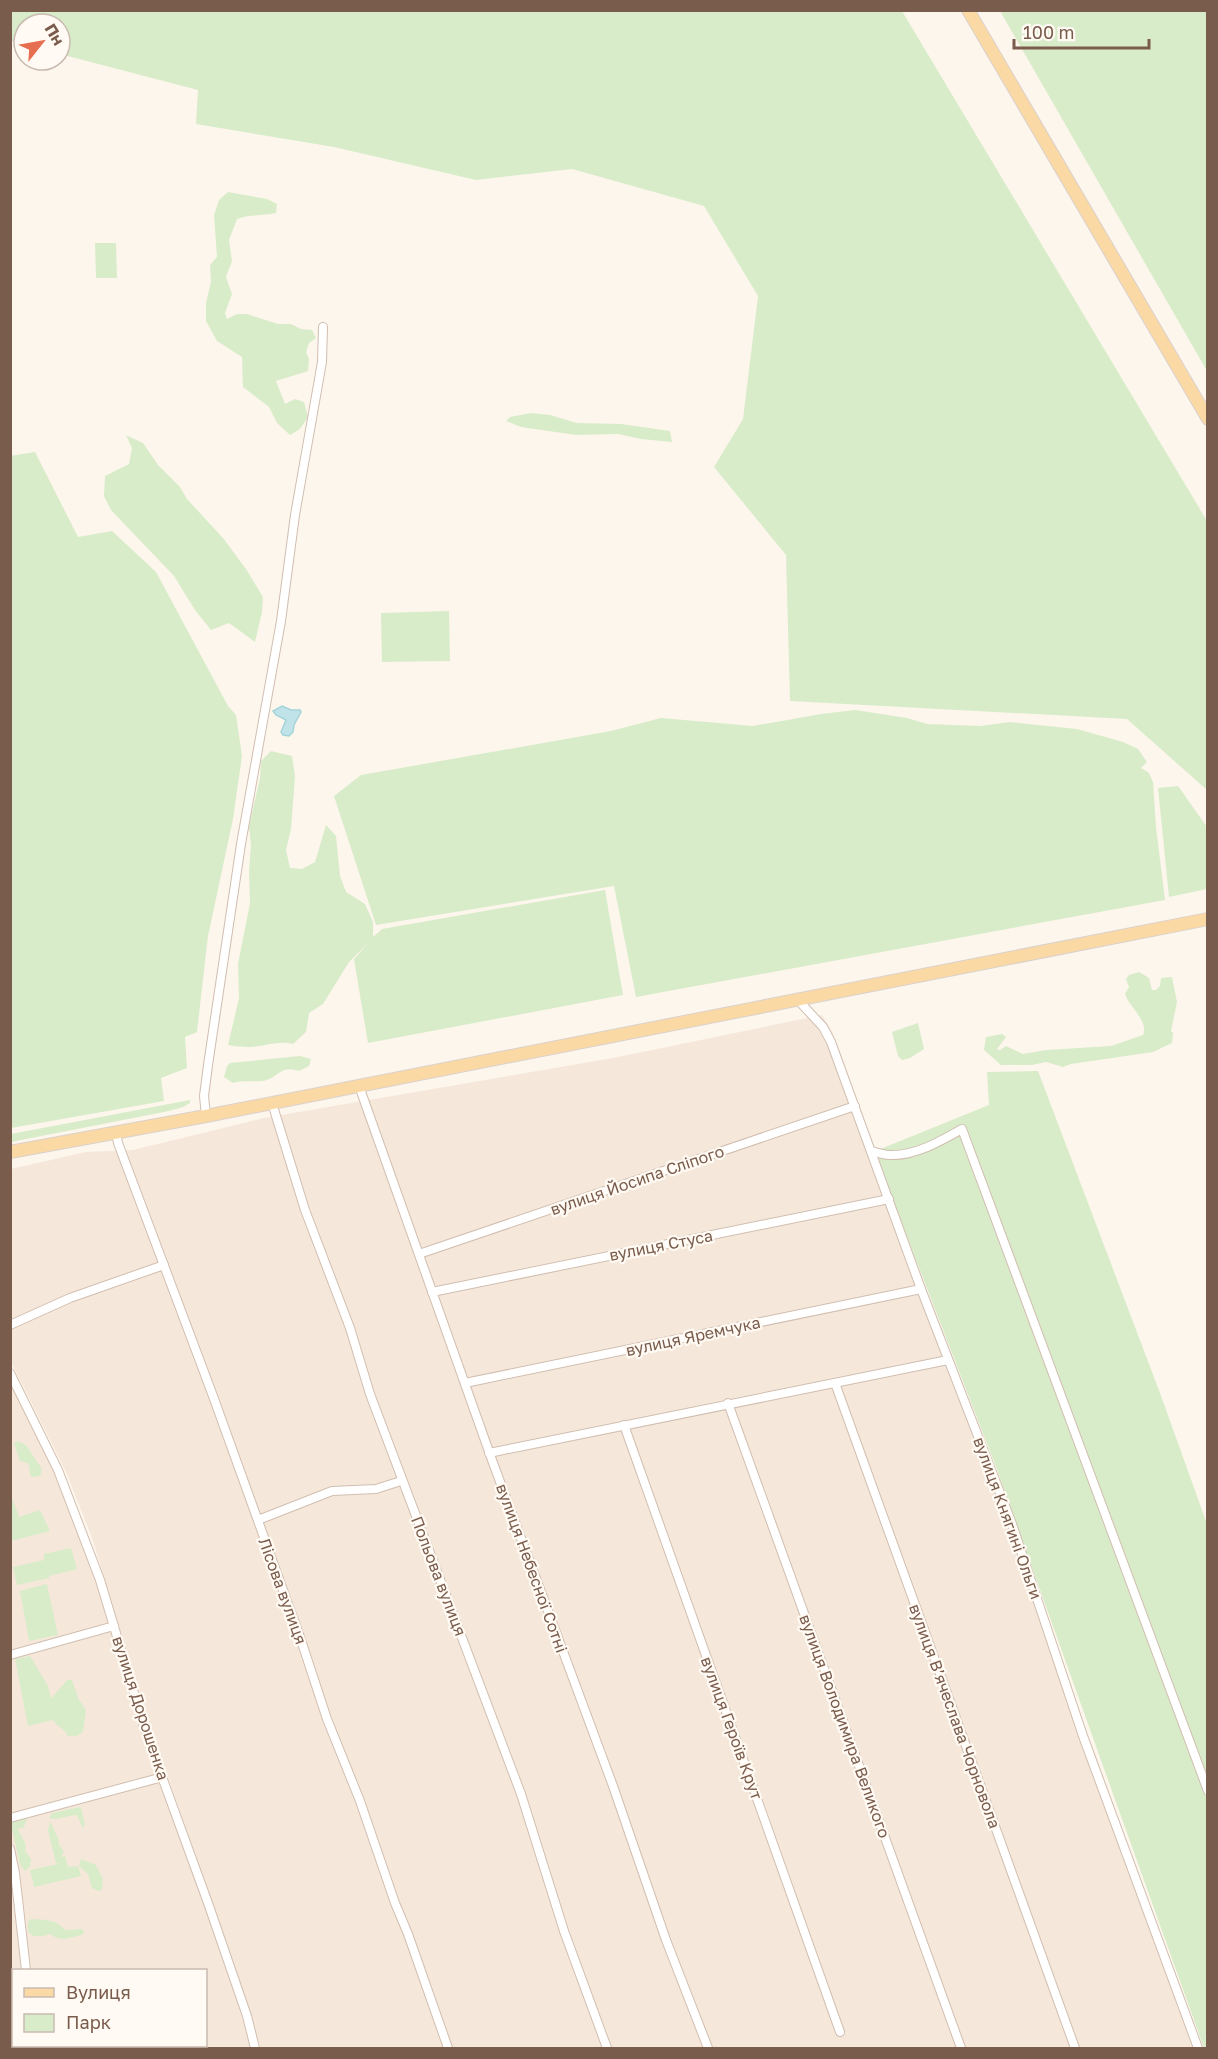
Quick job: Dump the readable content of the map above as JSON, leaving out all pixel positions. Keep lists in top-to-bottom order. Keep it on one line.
{"streets":{"street":["вулиця Йосипа Сліпого","вулиця Стуса","вулиця Яремчука","вулиця Княгині Ольги","вулиця Небесної Сотні","Польова вулиця","Лісова вулиця","вулиця Дорошенка","вулиця Вʼячеслава Чорновола","вулиця Володимира Великого","вулиця Героїв Крут"]},"crossings":[["вулиця Йосипа Сліпого","вулиця Княгині Ольги"],["вулиця Йосипа Сліпого","вулиця Небесної Сотні"],["вулиця Стуса","вулиця Княгині Ольги"],["вулиця Стуса","вулиця Небесної Сотні"],["вулиця Яремчука","вулиця Княгині Ольги"],["вулиця Яремчука","вулиця Небесної Сотні"]],"legend":["Вулиця","Парк"],"scale_bar":"100 m","north":"top right"}
